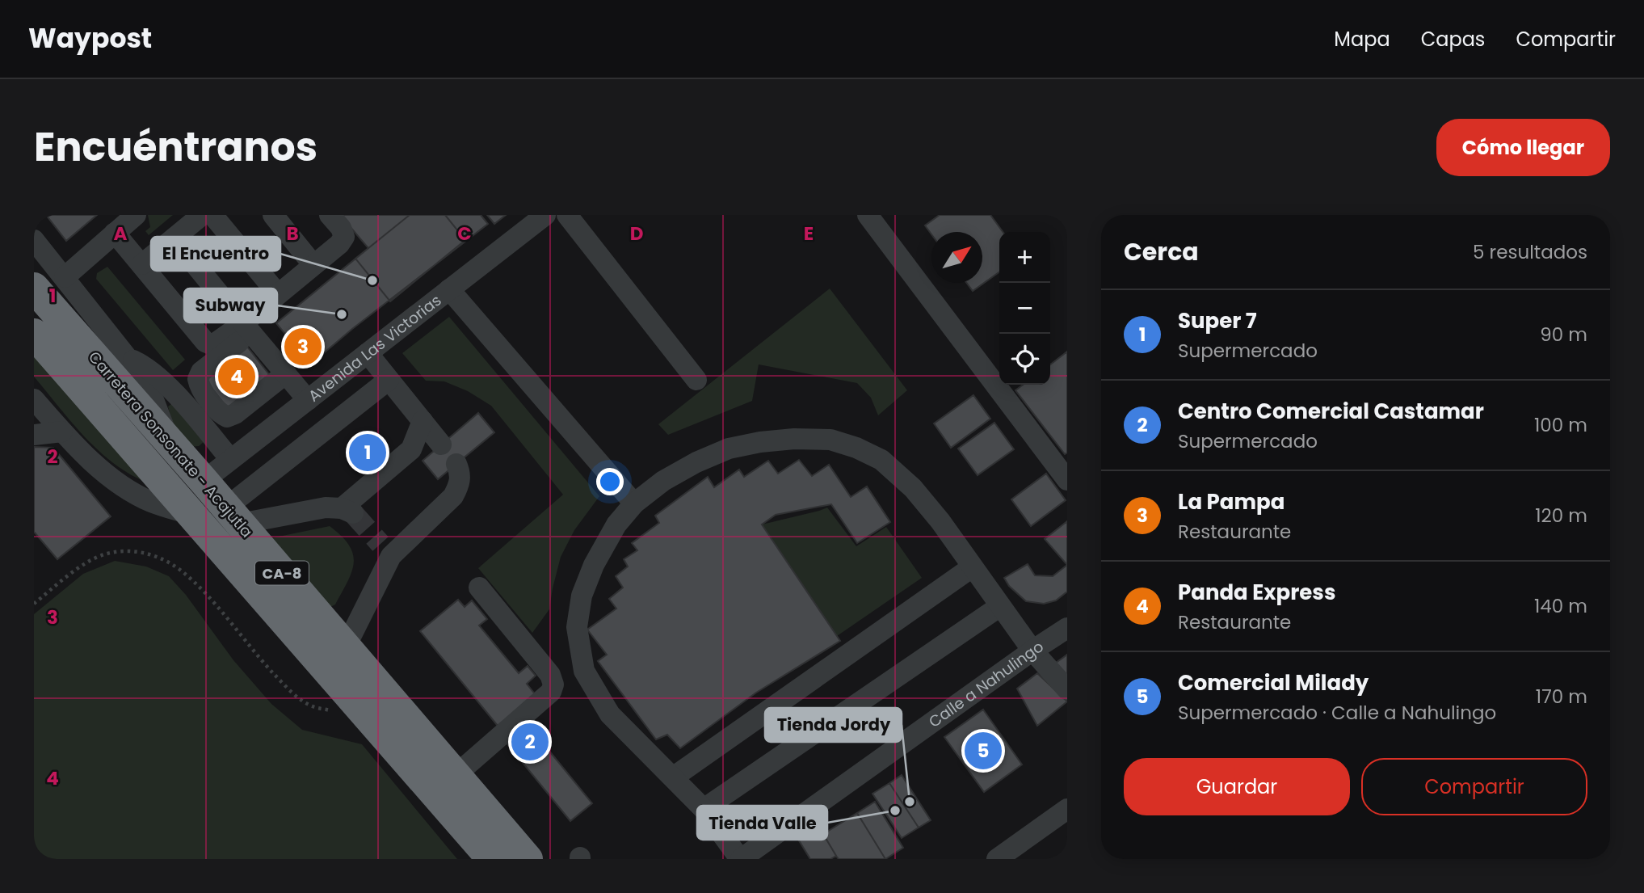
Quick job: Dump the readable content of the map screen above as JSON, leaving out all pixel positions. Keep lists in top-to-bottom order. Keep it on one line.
{"streets":{"highway":["Carretera Sonsonate - Acajutla","CA-8"],"street":["Avenida Las Victorias","Calle a Nahulingo"]},"crossings":[["Avenida Las Victorias","Carretera Sonsonate - Acajutla"]],"places":["El Encuentro","Subway","Tienda Jordy","Tienda Valle"],"north":"top right","page":{"header":"Waypost","nav":["Mapa","Capas","Compartir"],"title":"Encuéntranos","buttons":["Cómo llegar",["Guardar","Compartir"]],"heading":["Cerca","5 resultados"],"map_buttons":["+","−"],"list":[{"mark":"1","name":"Super 7","note":"Supermercado","value":"90 m"},{"mark":"2","name":"Centro Comercial Castamar","note":"Supermercado","value":"100 m"},{"mark":"3","name":"La Pampa","note":"Restaurante","value":"120 m"},{"mark":"4","name":"Panda Express","note":"Restaurante","value":"140 m"},{"mark":"5","name":"Comercial Milady","note":"Supermercado · Calle a Nahulingo","value":"170 m"}],"pins":["3","4","1","2","5"]},"grid":{"columns":["A","B","C","D","E"],"rows":["1","2","3","4"]}}
